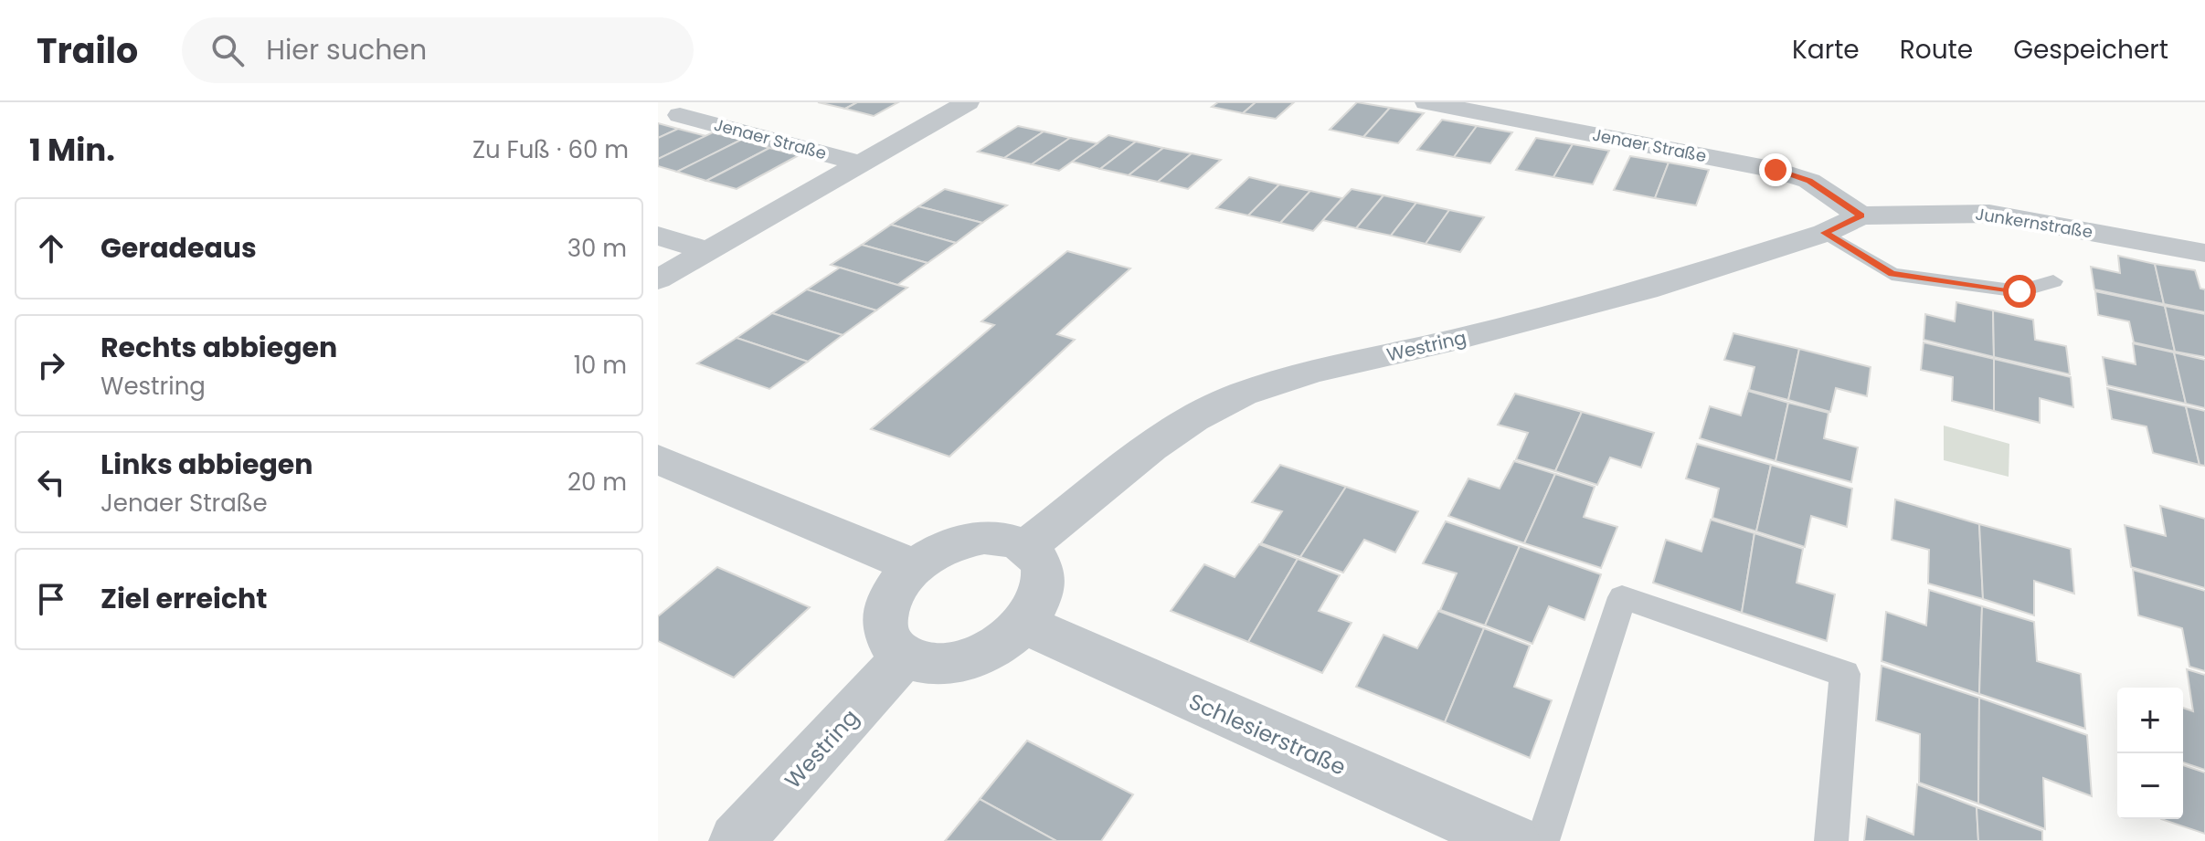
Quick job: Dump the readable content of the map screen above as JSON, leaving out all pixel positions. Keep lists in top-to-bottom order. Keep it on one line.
{"streets":{"street":["Jenaer Straße","Junkernstraße","Westring","Schlesierstraße"]},"crossings":[["Jenaer Straße","Junkernstraße"],["Jenaer Straße","Westring"],["Junkernstraße","Westring"],["Westring","Schlesierstraße"]],"page":{"header":"Trailo","search":"Hier suchen","nav":["Karte","Route","Gespeichert"],"heading":["1 Min.","Zu Fuß · 60 m"],"list":[["Geradeaus","30 m"],["Rechts abbiegen","Westring","10 m"],["Links abbiegen","Jenaer Straße","20 m"],"Ziel erreicht"],"map_buttons":["+","−"]}}
